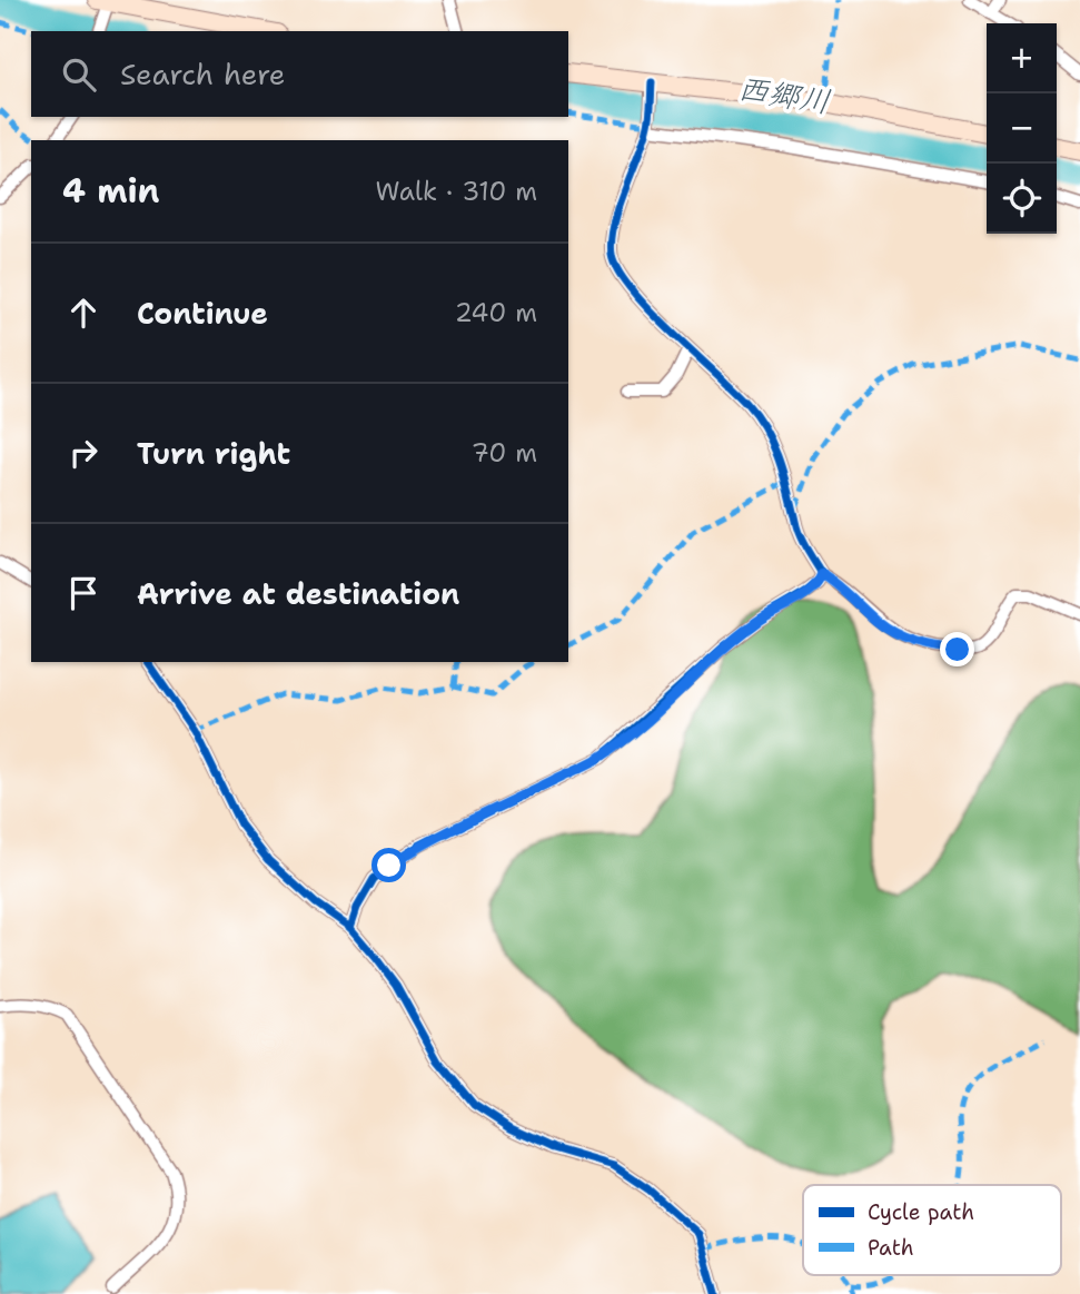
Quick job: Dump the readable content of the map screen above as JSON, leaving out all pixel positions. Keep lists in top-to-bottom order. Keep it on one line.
{"water":["西郷川"],"legend":["Cycle path","Path"],"page":{"map_buttons":["+","−"],"search":"Search here","heading":["4 min","Walk · 310 m"],"list":[["Continue","240 m"],["Turn right","70 m"],"Arrive at destination"]}}
